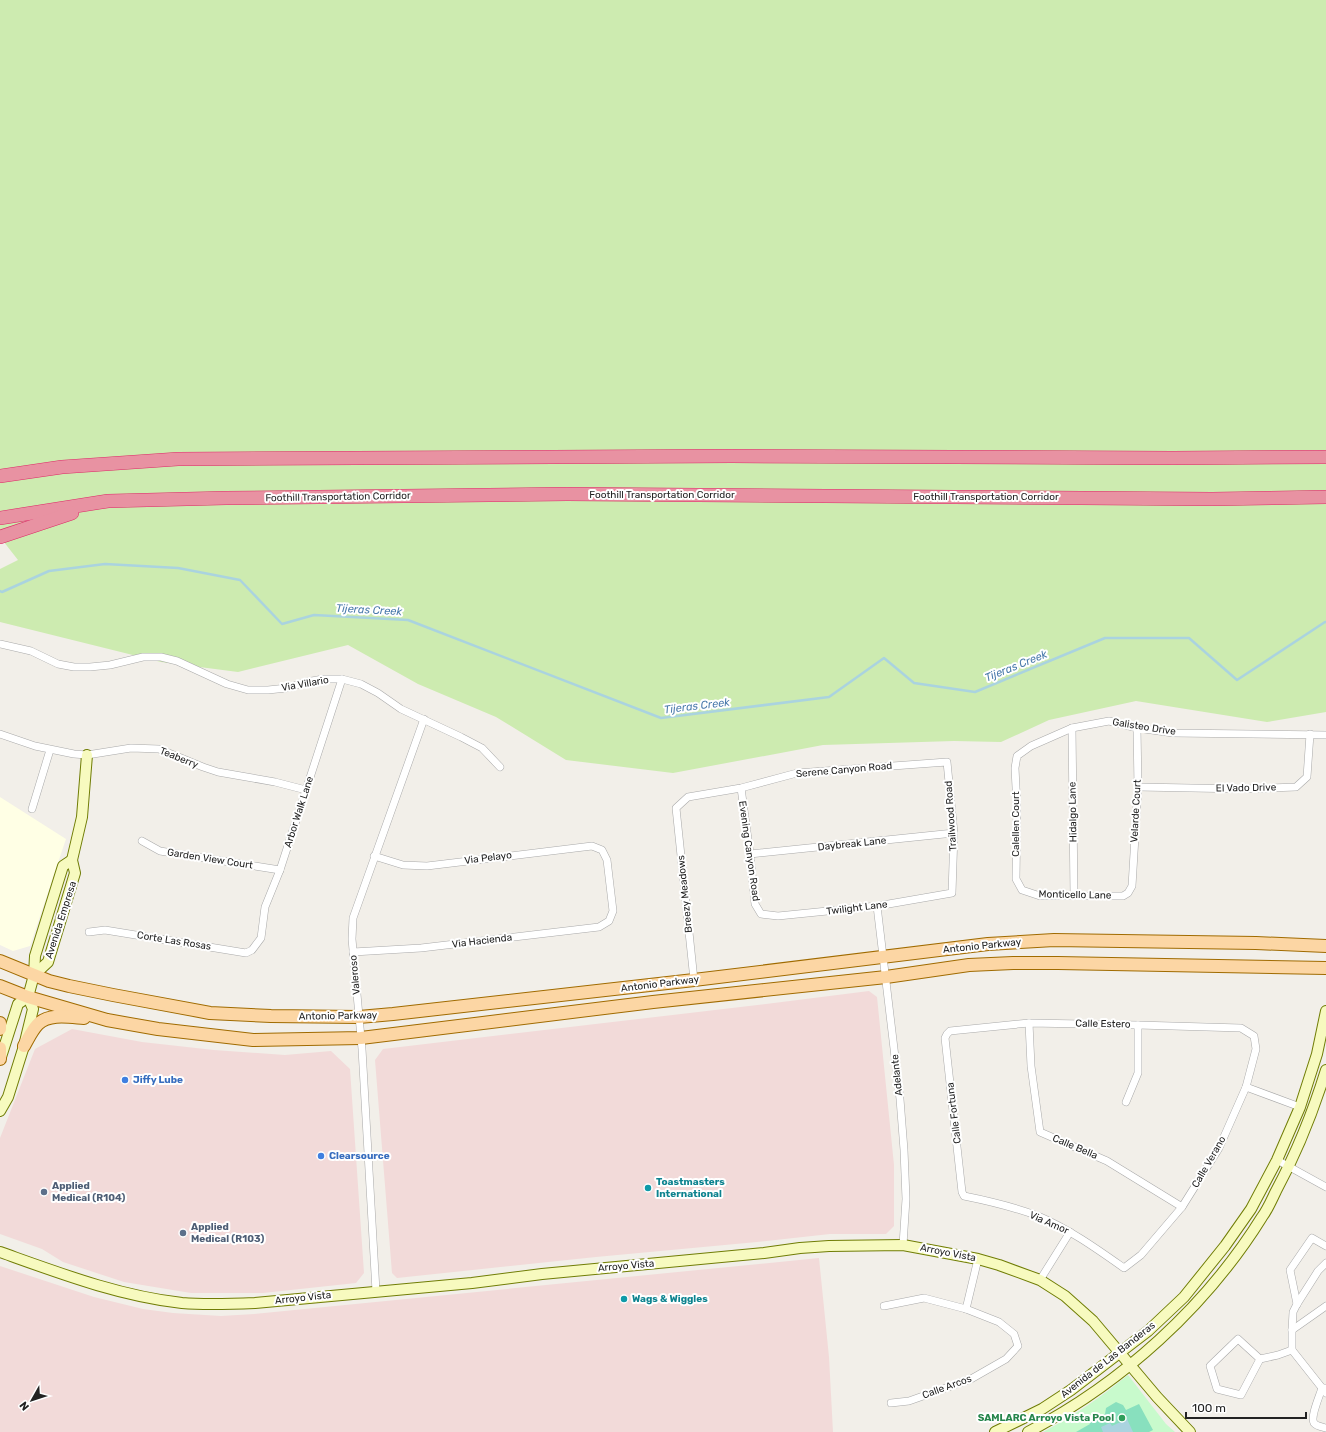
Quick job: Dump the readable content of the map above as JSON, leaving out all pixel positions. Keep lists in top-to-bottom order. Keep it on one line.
{"streets":{"highway":["Foothill Transportation Corridor"],"main road":["Avenida Empresa","Antonio Parkway","Arroyo Vista","Avenida de Las Banderas"],"street":["Via Villario","Galisteo Drive","Teaberry","Serene Canyon Road","El Vado Drive","Velarde Court","Arbor Walk Lane","Hidalgo Lane","Trailwood Road","Calellen Court","Daybreak Lane","Evening Canyon Road","Via Pelayo","Garden View Court","Breezy Meadows","Monticello Lane","Twilight Lane","Corte Las Rosas","Via Hacienda","Valeroso","Calle Estero","Adelante","Calle Fortuna","Calle Bella","Calle Verano","Via Amor","Calle Arcos"]},"crossings":[["Via Villario","Arbor Walk Lane"],["Via Villario","Valeroso"],["Galisteo Drive","El Vado Drive"],["Galisteo Drive","Velarde Court"],["Galisteo Drive","Hidalgo Lane"],["Galisteo Drive","Calellen Court"],["Teaberry","Arbor Walk Lane"],["Teaberry","Avenida Empresa"],["Serene Canyon Road","Trailwood Road"],["Serene Canyon Road","Evening Canyon Road"],["Serene Canyon Road","Breezy Meadows"],["El Vado Drive","Velarde Court"],["Velarde Court","Monticello Lane"],["Arbor Walk Lane","Garden View Court"],["Arbor Walk Lane","Corte Las Rosas"],["Hidalgo Lane","Monticello Lane"],["Trailwood Road","Daybreak Lane"],["Trailwood Road","Twilight Lane"],["Calellen Court","Monticello Lane"],["Daybreak Lane","Evening Canyon Road"],["Evening Canyon Road","Twilight Lane"],["Via Pelayo","Via Hacienda"],["Via Pelayo","Valeroso"],["Breezy Meadows","Antonio Parkway"],["Twilight Lane","Adelante"],["Avenida Empresa","Antonio Parkway"],["Via Hacienda","Valeroso"],["Antonio Parkway","Valeroso"],["Antonio Parkway","Adelante"],["Valeroso","Arroyo Vista"],["Calle Estero","Calle Fortuna"],["Calle Estero","Calle Bella"],["Calle Estero","Calle Verano"],["Adelante","Arroyo Vista"],["Calle Fortuna","Via Amor"],["Calle Bella","Calle Verano"],["Calle Verano","Via Amor"],["Arroyo Vista","Avenida de Las Banderas"]],"water":["Tijeras Creek"],"places":["Jiffy Lube","Clearsource","Toastmasters International","Applied Medical (R104)","Applied Medical (R103)","Wags & Wiggles","SAMLARC Arroyo Vista Pool"],"scale_bar":"100 m","north":"bottom left"}
